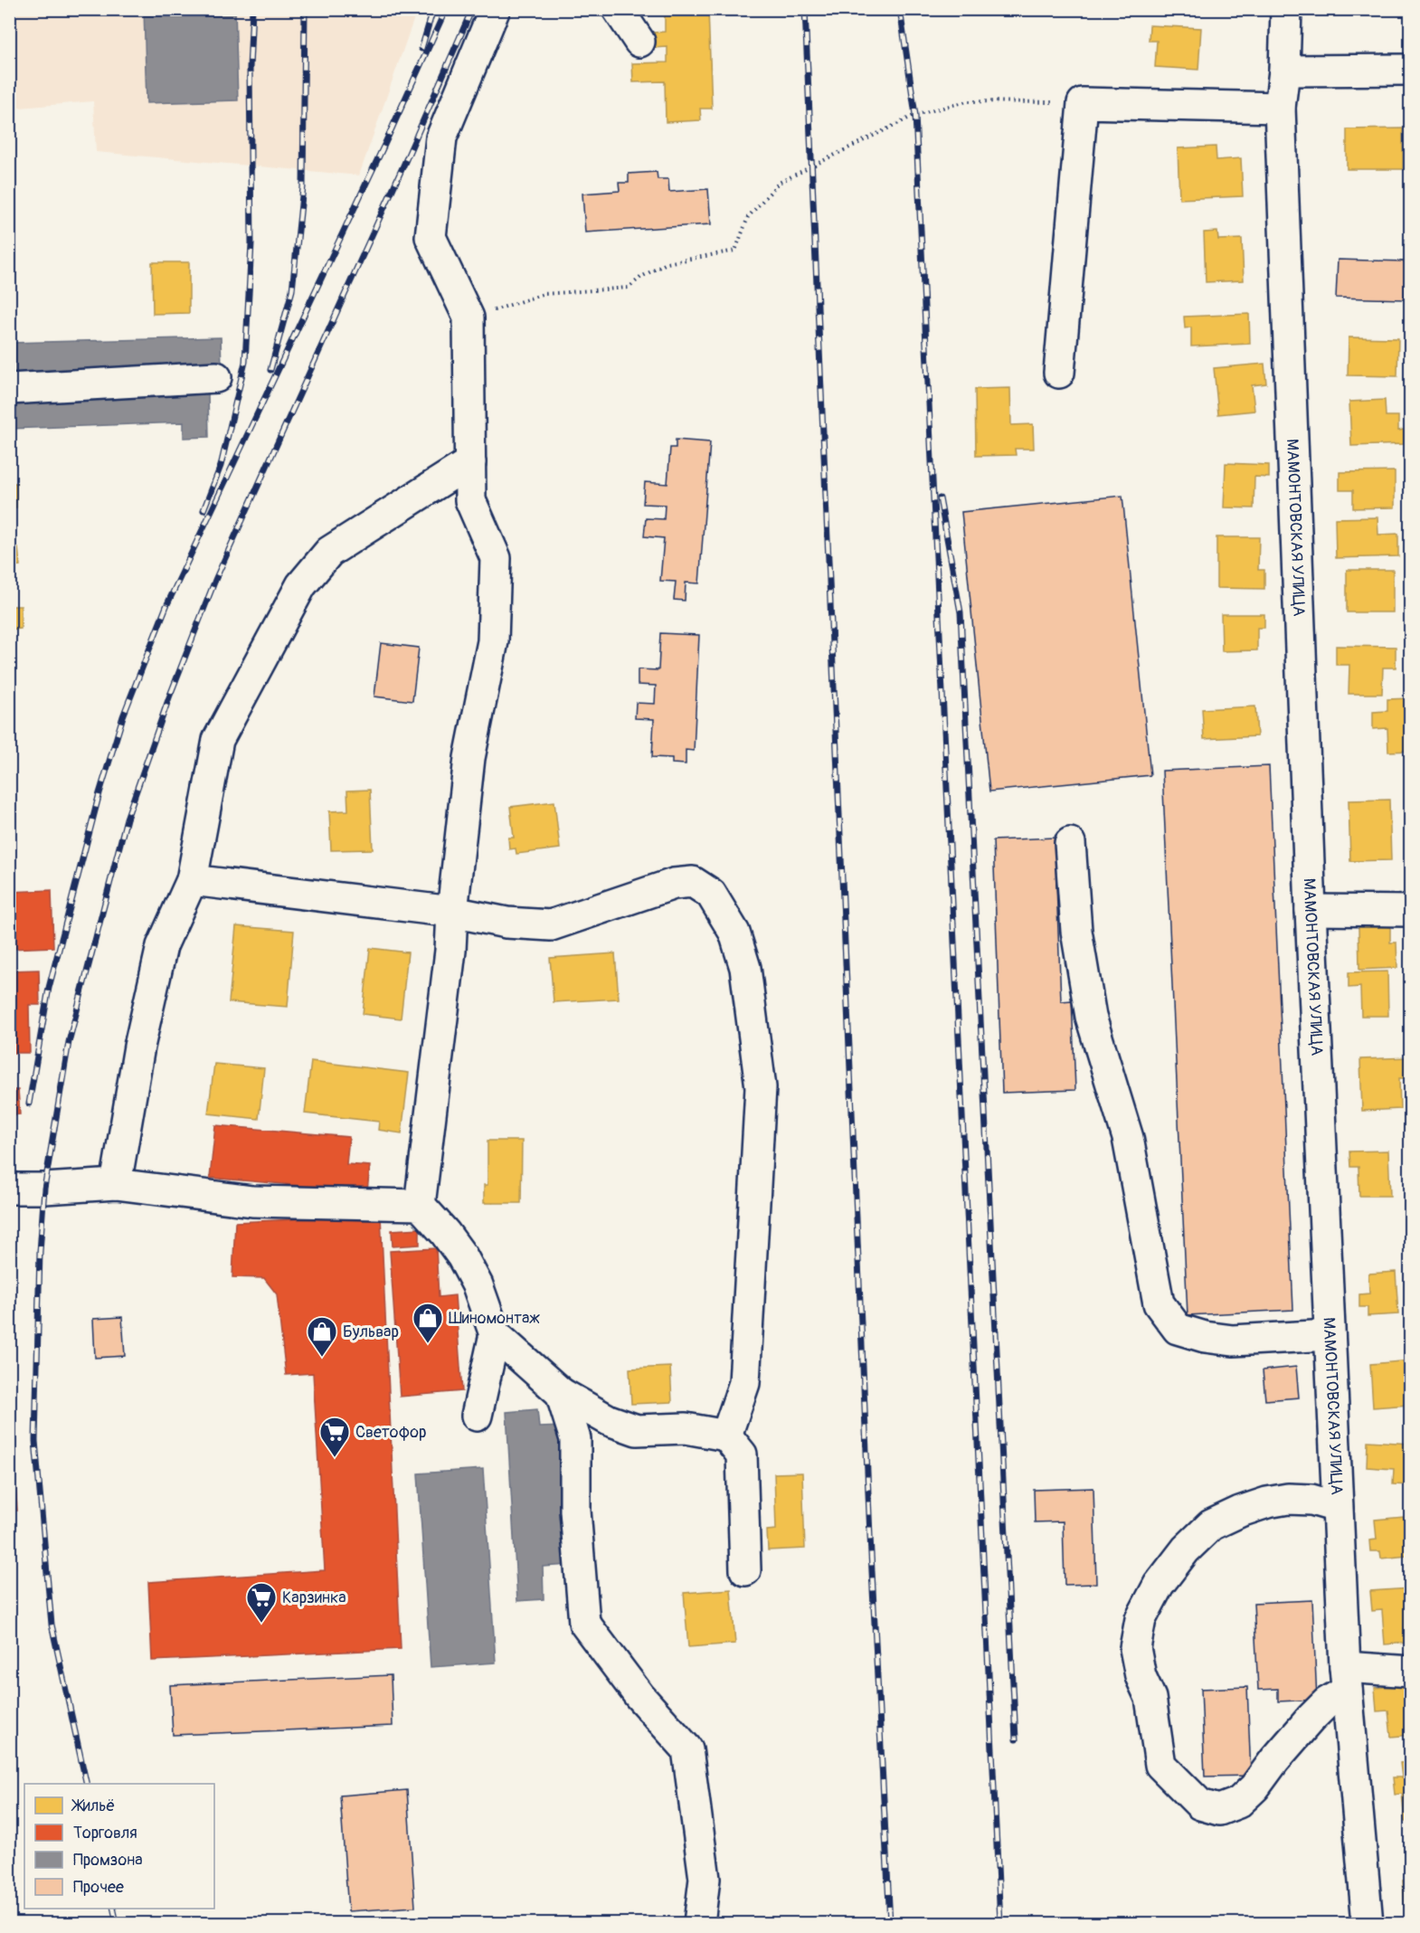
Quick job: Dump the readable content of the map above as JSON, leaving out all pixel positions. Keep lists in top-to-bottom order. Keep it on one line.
{"streets":{"street":["МАМОНТОВСКАЯ УЛИЦА"]},"places":{"shop":["Шиномонтаж","Бульвар"],"supermarket":["Светофор","Карзинка"]},"legend":["Жильё","Торговля","Промзона","Прочее"]}
